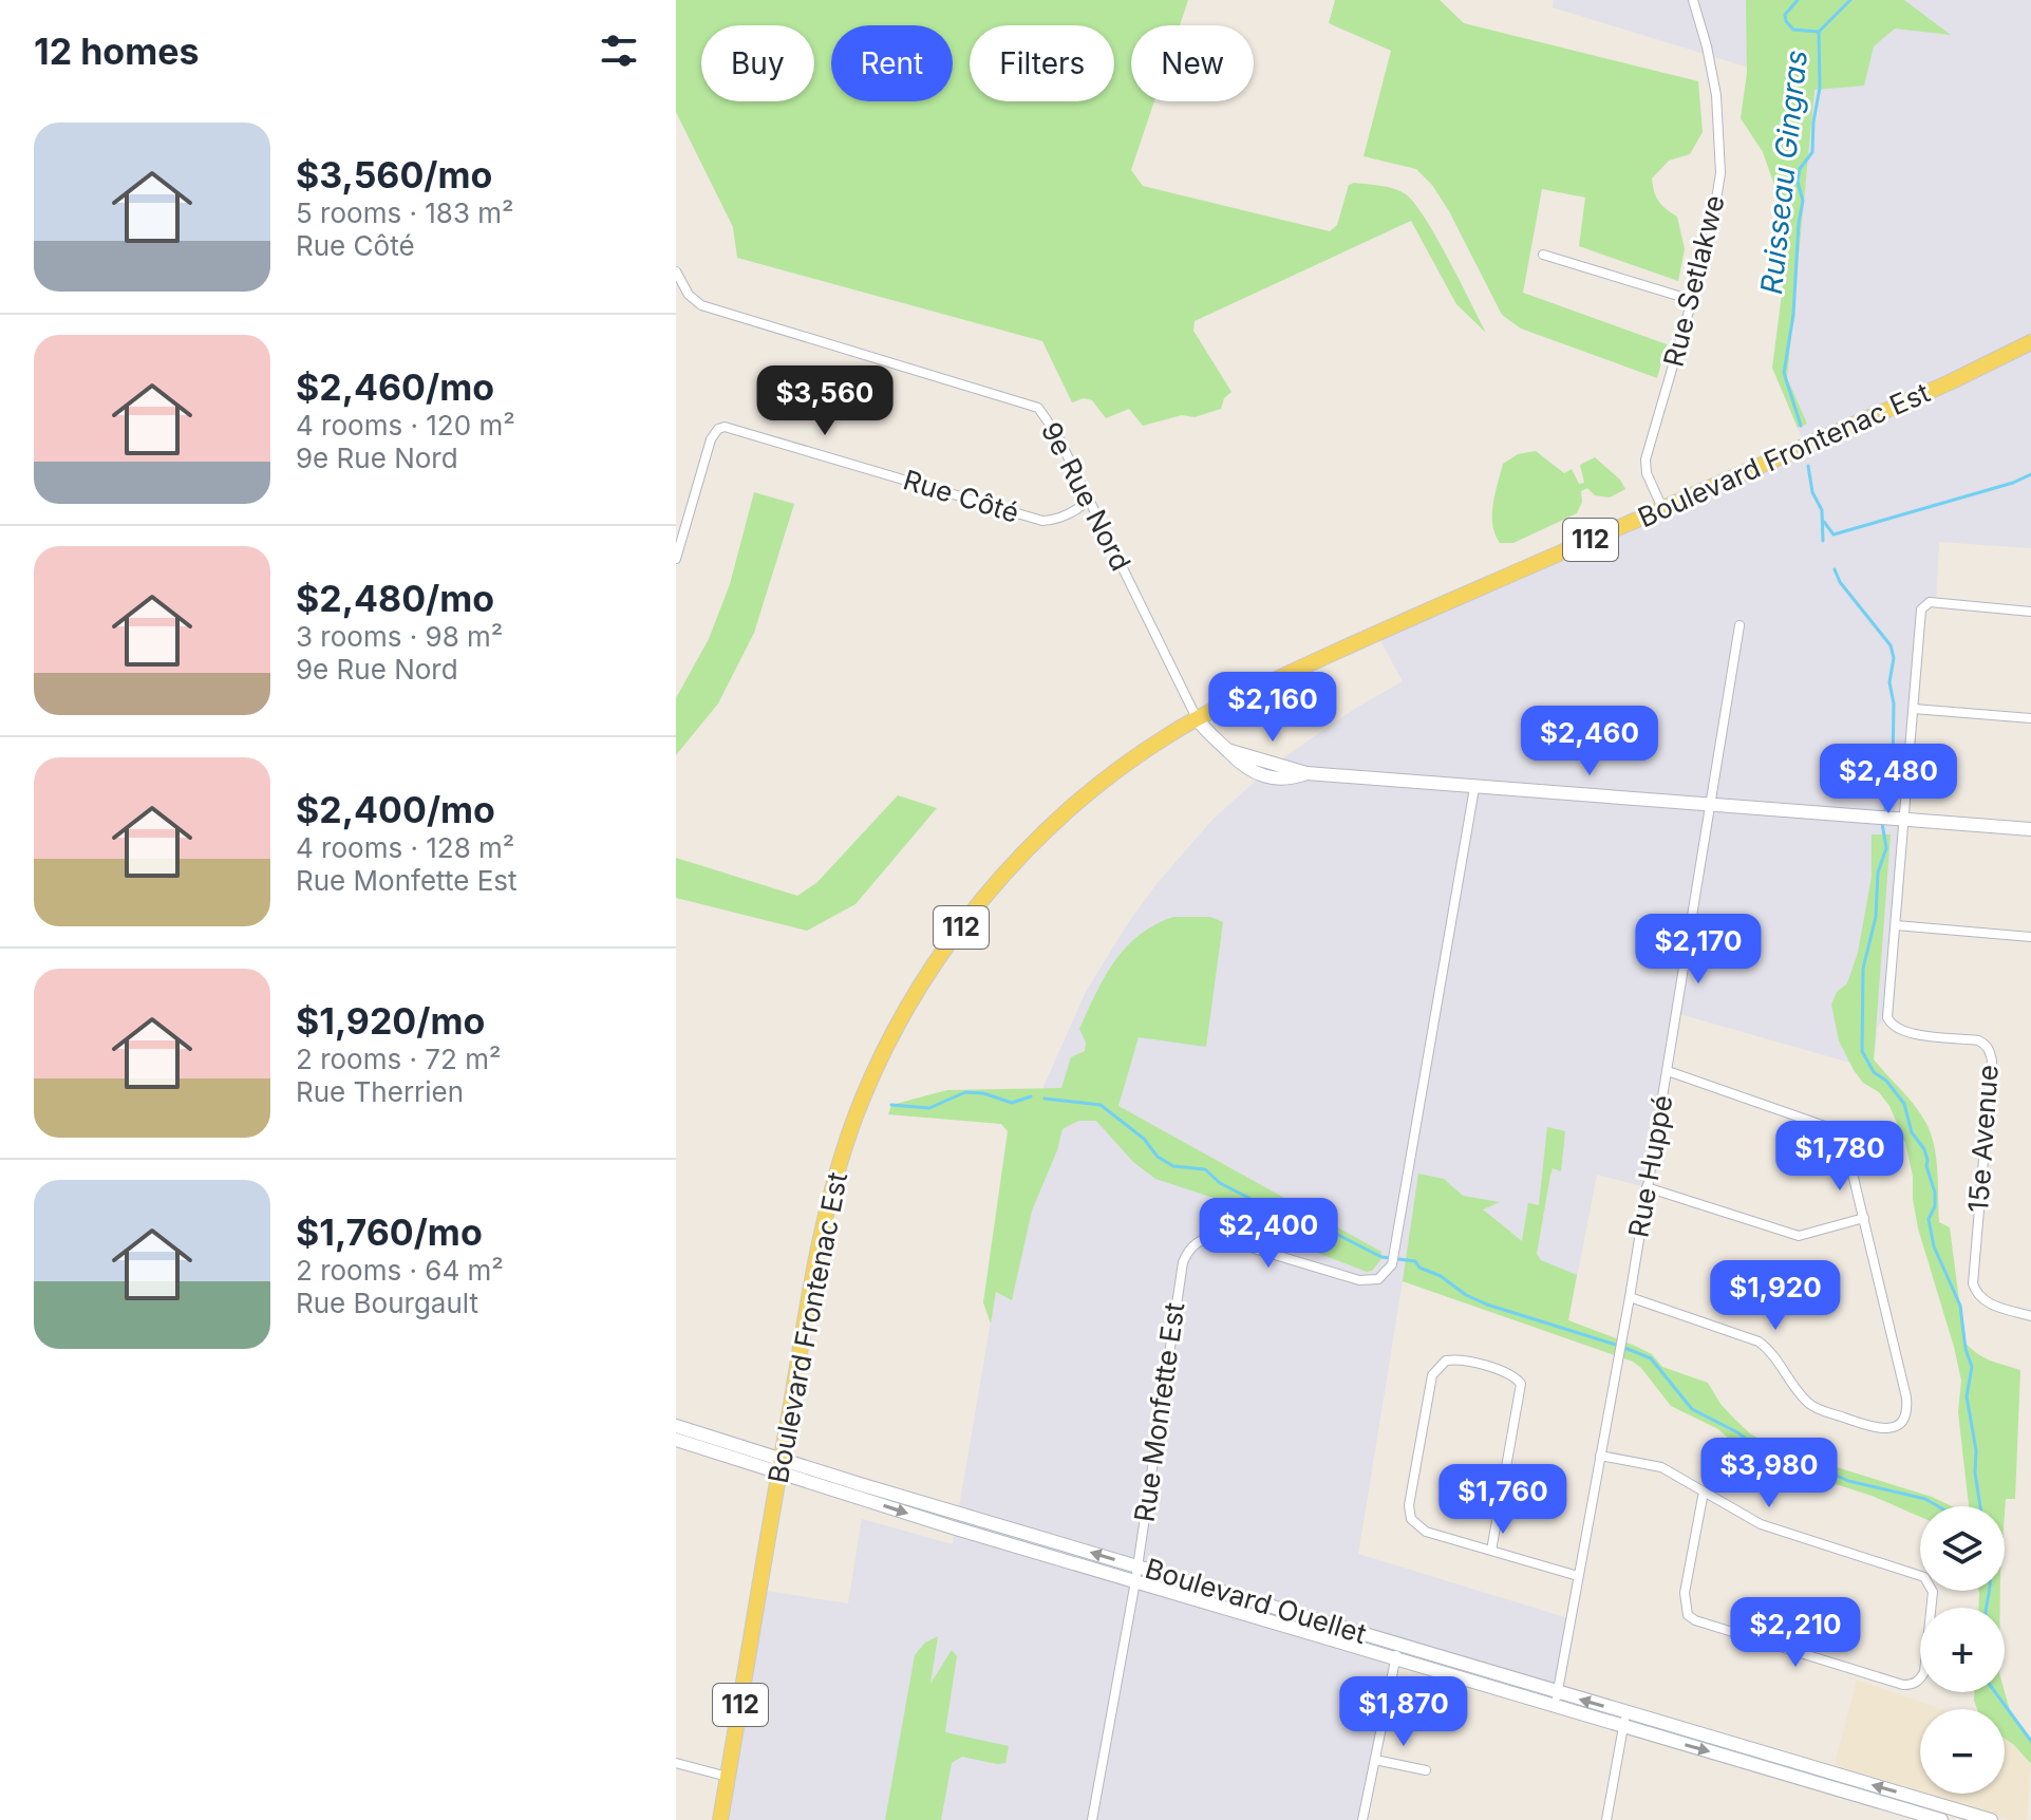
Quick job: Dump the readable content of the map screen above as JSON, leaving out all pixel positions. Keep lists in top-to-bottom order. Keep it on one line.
{"streets":{"main road":["Boulevard Frontenac Est","112"],"street":["Rue Setlakwe","Rue Côté","9e Rue Nord","15e Avenue","Rue Huppé","Rue Monfette Est","Boulevard Ouellet"]},"crossings":[["Rue Setlakwe","Boulevard Frontenac Est"],["Boulevard Frontenac Est","9e Rue Nord"],["Boulevard Frontenac Est","Boulevard Ouellet"],["Rue Côté","9e Rue Nord"],["9e Rue Nord","Rue Huppé"],["9e Rue Nord","Rue Monfette Est"],["Rue Huppé","Boulevard Ouellet"],["Rue Monfette Est","Boulevard Ouellet"]],"water":["Ruisseau Gingras"],"page":{"heading":"12 homes","chip":["Buy","Rent","Filters","New"],"list":[{"name":"$3,560/mo","note":"5 rooms · 183 m² · Rue Côté"},{"name":"$2,460/mo","note":"4 rooms · 120 m² · 9e Rue Nord"},{"name":"$2,480/mo","note":"3 rooms · 98 m² · 9e Rue Nord"},{"name":"$2,400/mo","note":"4 rooms · 128 m² · Rue Monfette Est"},{"name":"$1,920/mo","note":"2 rooms · 72 m² · Rue Therrien"},{"name":"$1,760/mo","note":"2 rooms · 64 m² · Rue Bourgault"}],"price":["$3,560","$2,160","$2,460","$2,480","$2,170","$1,780","$2,400","$1,920","$3,980","$1,760","$2,210","$1,870"],"map_buttons":["+","−"]}}
